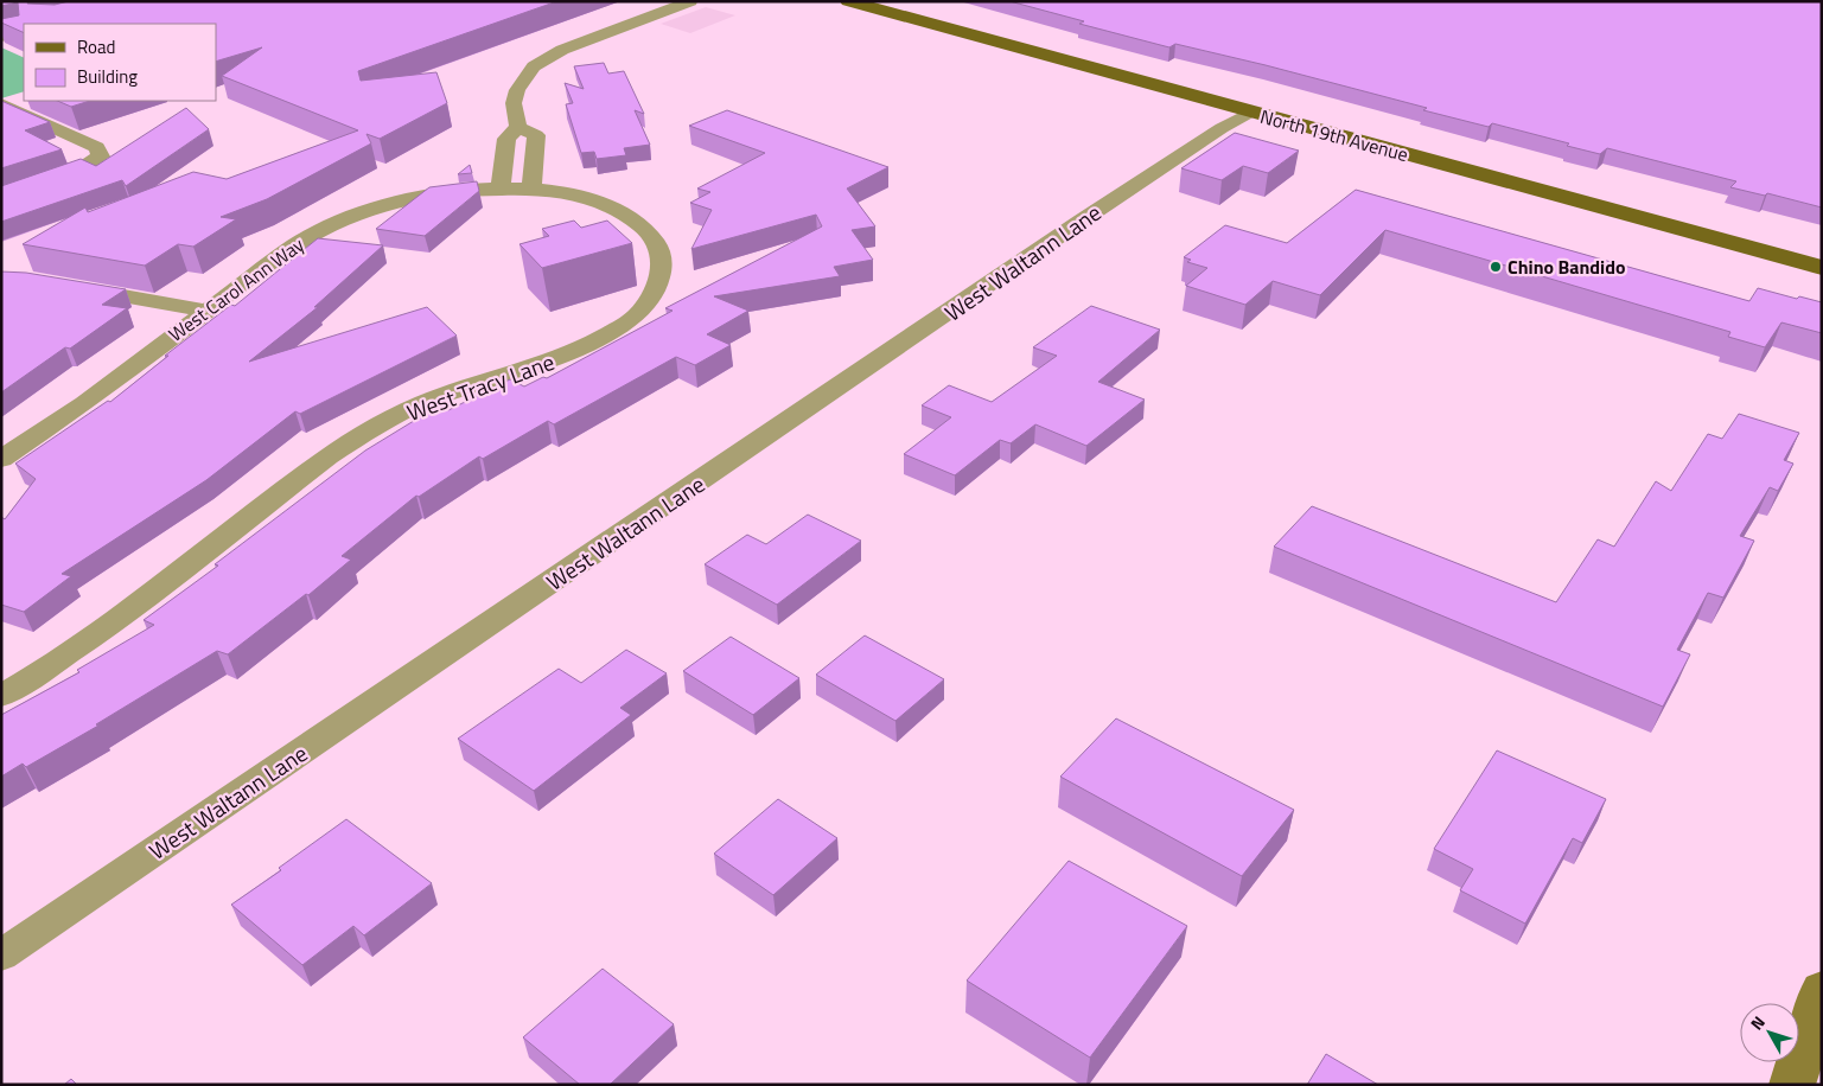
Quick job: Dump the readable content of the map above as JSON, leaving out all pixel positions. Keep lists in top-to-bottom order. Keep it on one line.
{"streets":{"main road":["North 19th Avenue"],"street":["West Waltann Lane","West Carol Ann Way","West Tracy Lane"]},"crossings":[["North 19th Avenue","West Waltann Lane"],["West Carol Ann Way","West Tracy Lane"]],"places":["Chino Bandido"],"legend":["Road","Building"],"north":"top left"}
